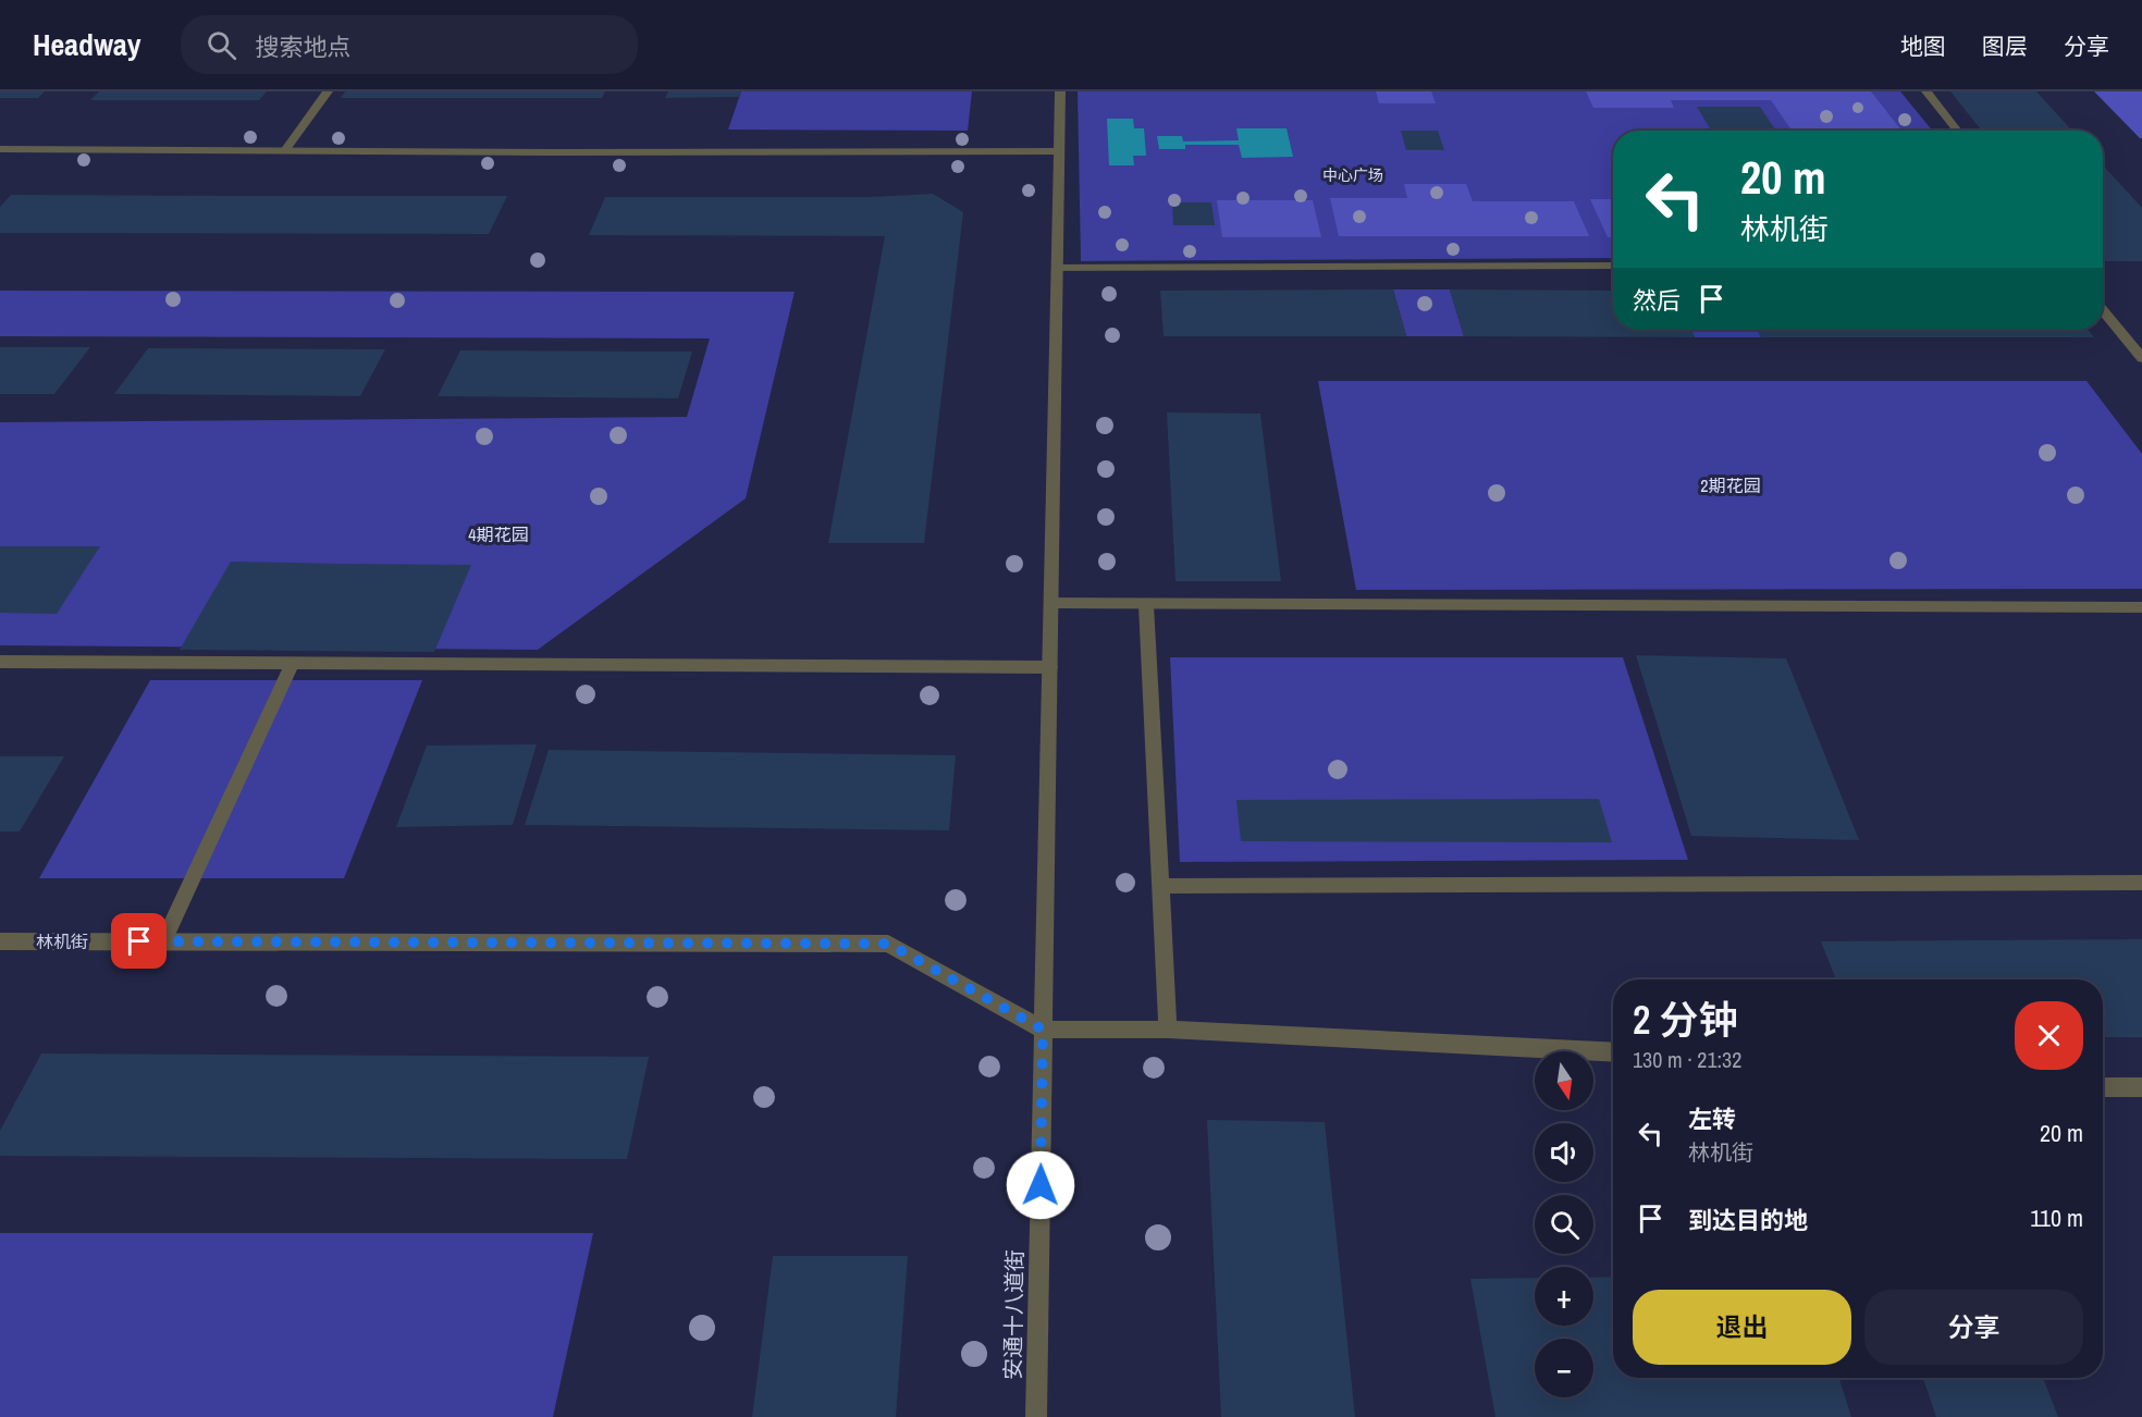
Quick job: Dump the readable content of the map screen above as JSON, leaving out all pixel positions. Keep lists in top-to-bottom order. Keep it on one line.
{"streets":{"street":["林机街","安通十八道街"]},"crossings":[["林机街","安通十八道街"]],"parks":["中心广场","2期花园","4期花园"],"north":"bottom","page":{"header":"Headway","search":"搜索地点","nav":["地图","图层","分享"],"turn":["20 m","林机街"],"then":"然后","heading":["2 分钟","130 m · 21:32"],"map_buttons":["+","−"],"list":[{"name":"左转","note":"林机街","value":"20 m"},{"name":"到达目的地","value":"110 m"}],"buttons":["退出","分享"]}}
